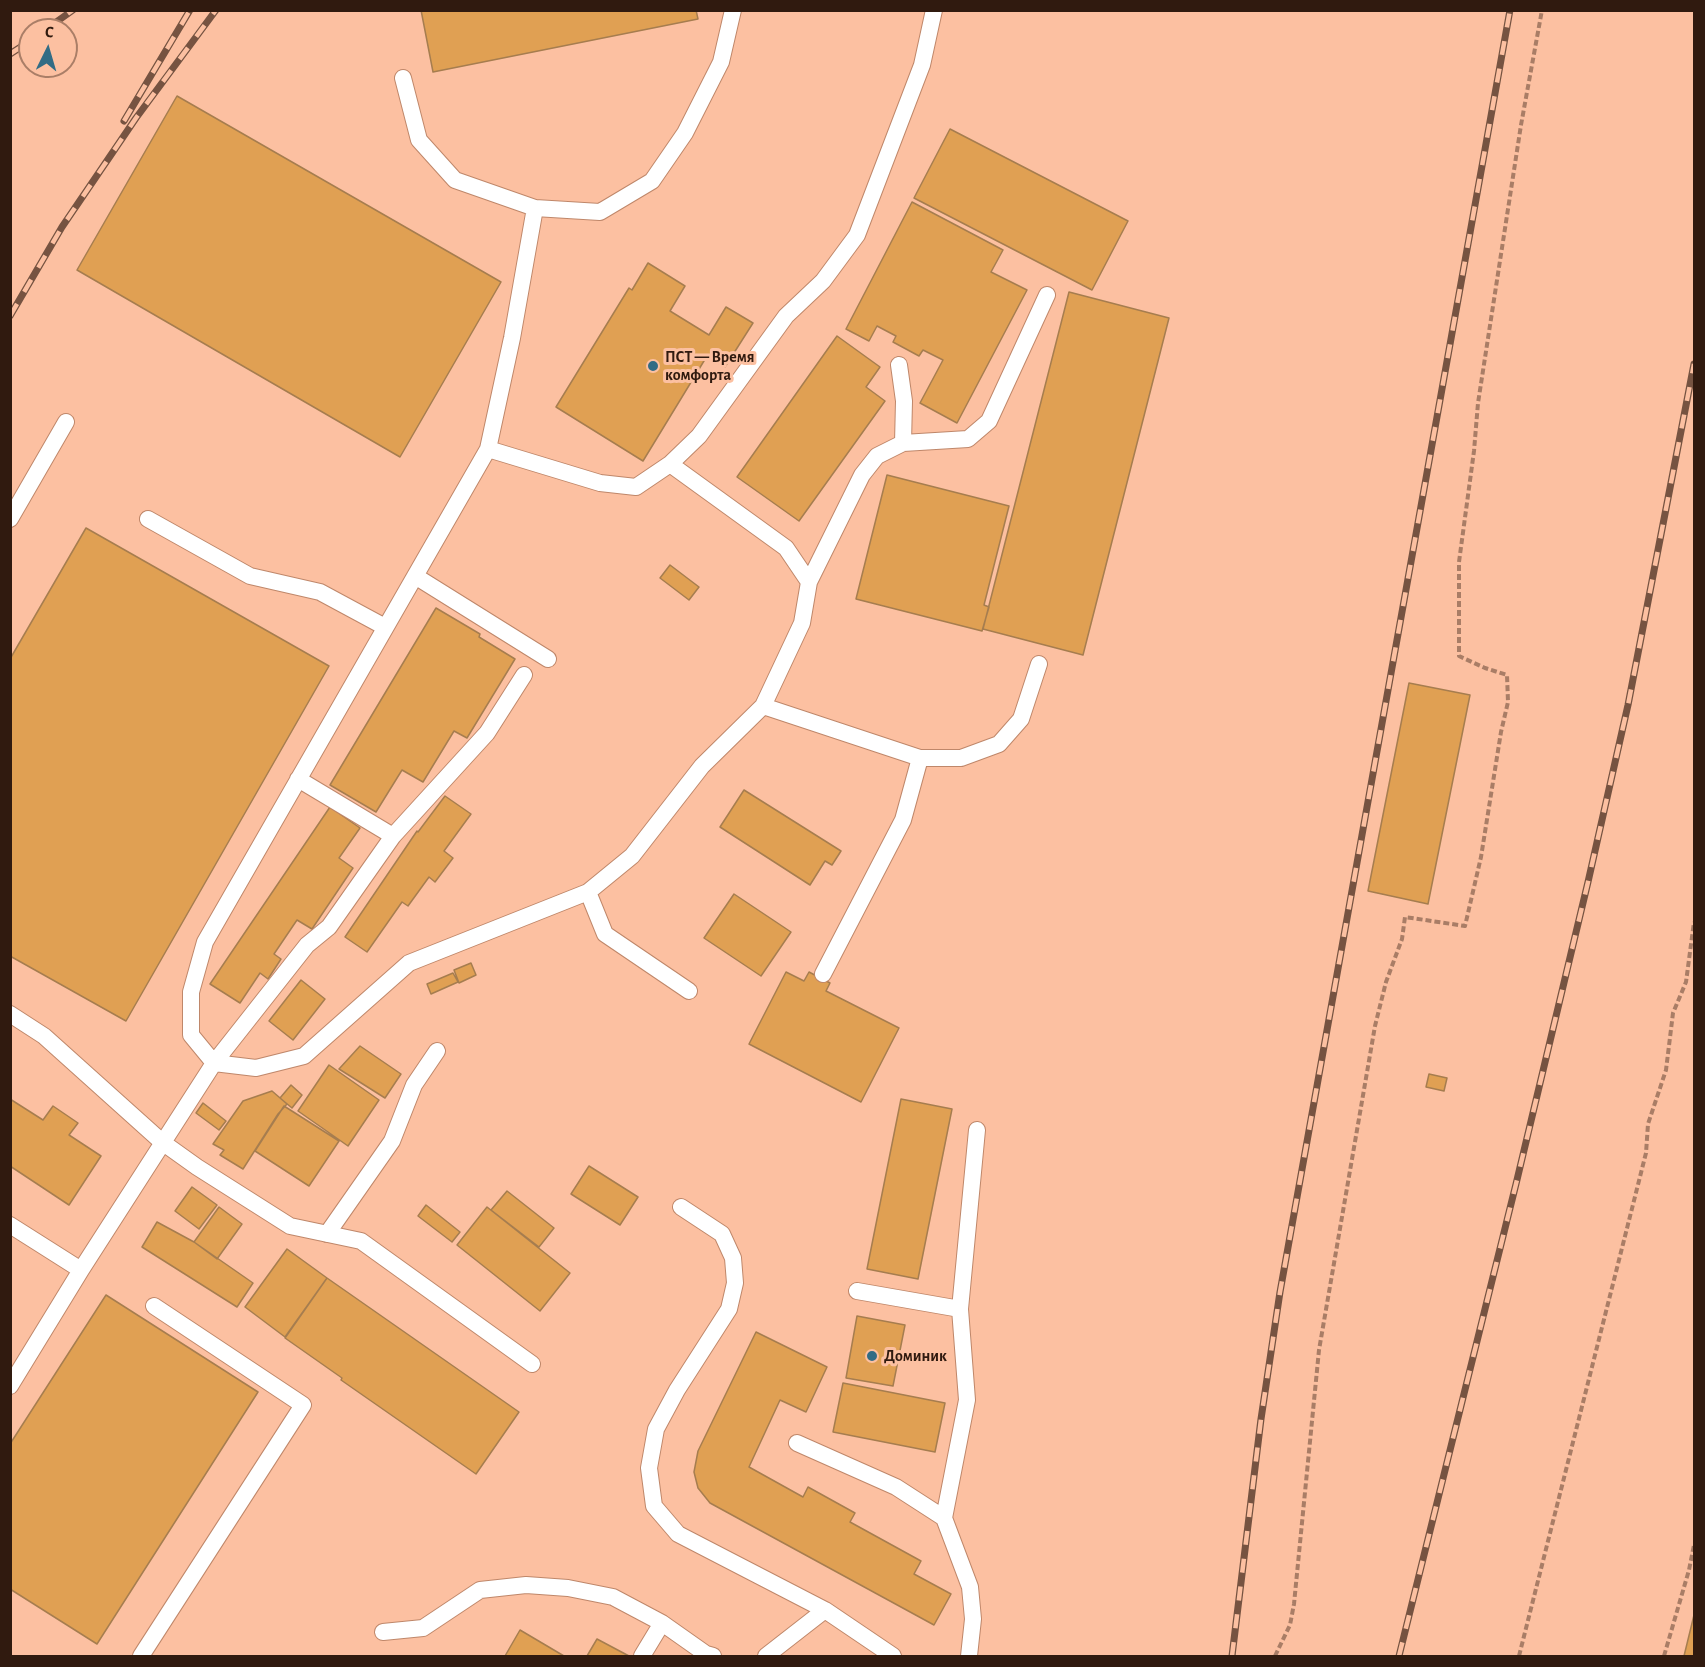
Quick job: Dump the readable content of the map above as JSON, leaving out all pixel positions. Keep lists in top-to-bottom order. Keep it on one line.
{"places":["ПСТ — Время комфорта","Доминик"],"north":"top"}
